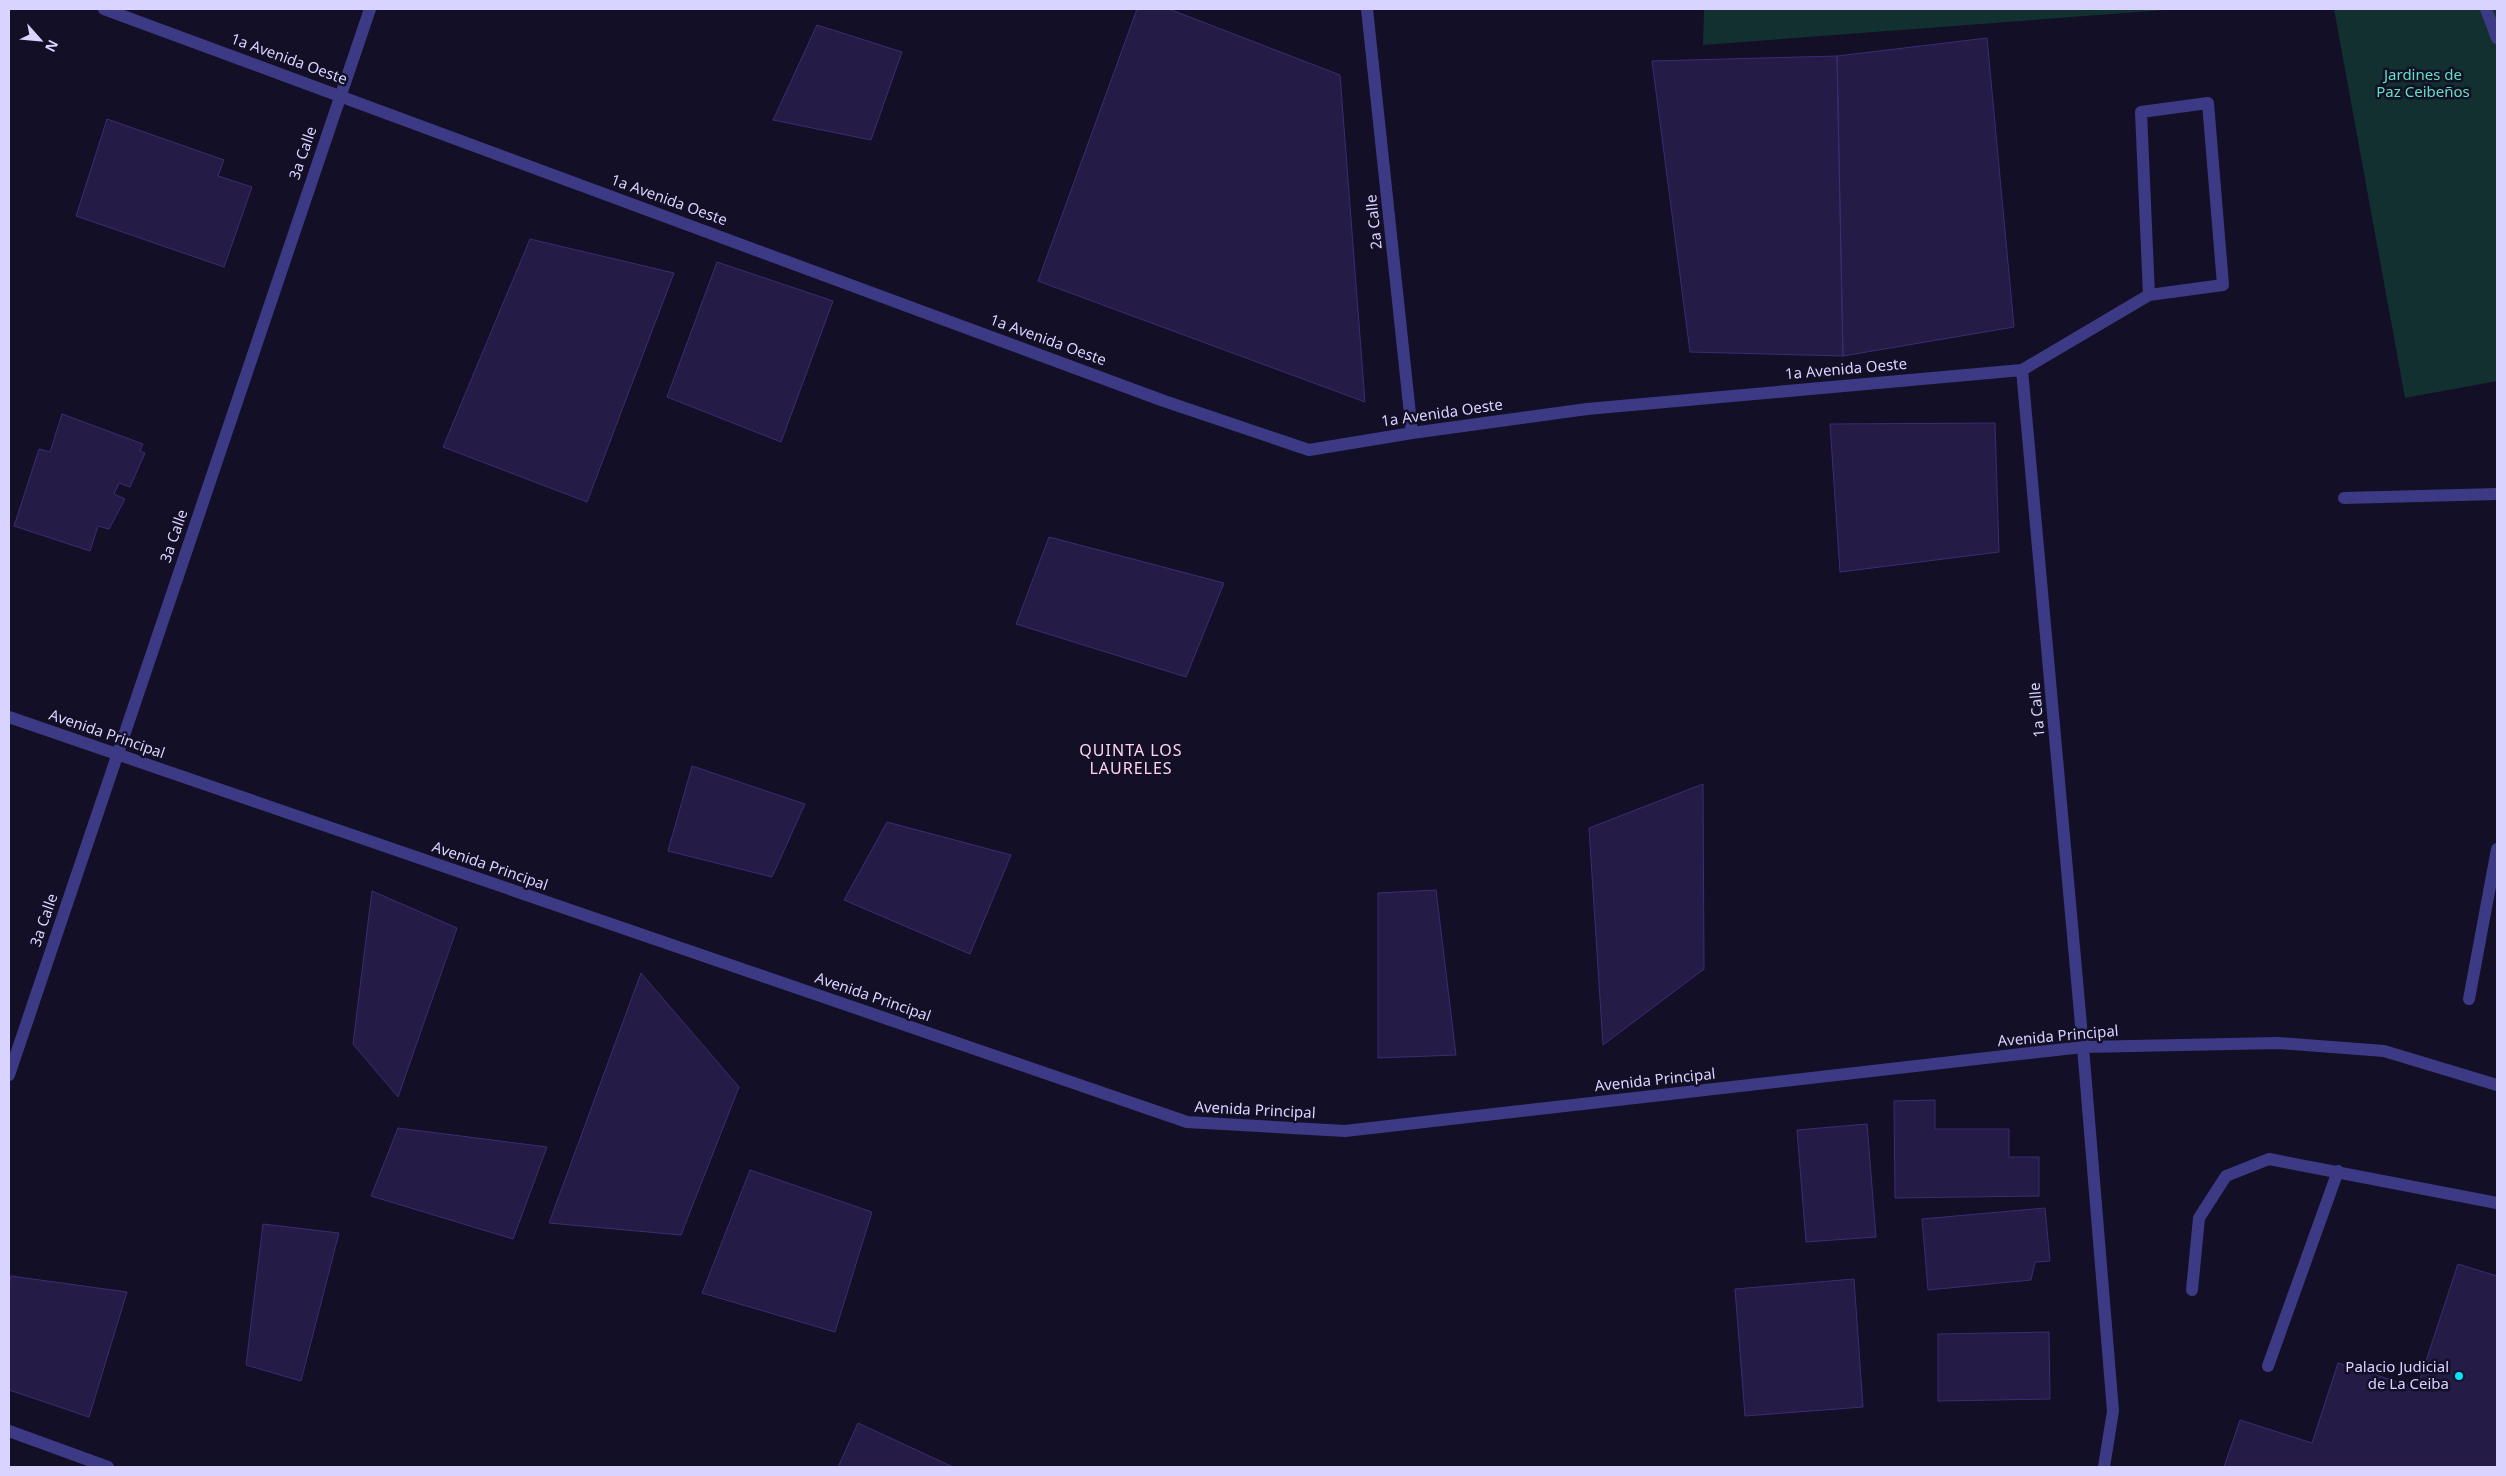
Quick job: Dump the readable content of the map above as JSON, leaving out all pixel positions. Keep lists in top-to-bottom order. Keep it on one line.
{"streets":{"street":["1a Avenida Oeste","3a Calle","2a Calle","1a Calle","Avenida Principal"]},"crossings":[["1a Avenida Oeste","3a Calle"],["1a Avenida Oeste","2a Calle"],["1a Avenida Oeste","1a Calle"],["3a Calle","Avenida Principal"],["1a Calle","Avenida Principal"]],"districts":["QUINTA LOS LAURELES"],"parks":["Jardines de Paz Ceibeños"],"places":["Palacio Judicial de La Ceiba"],"north":"bottom right"}
